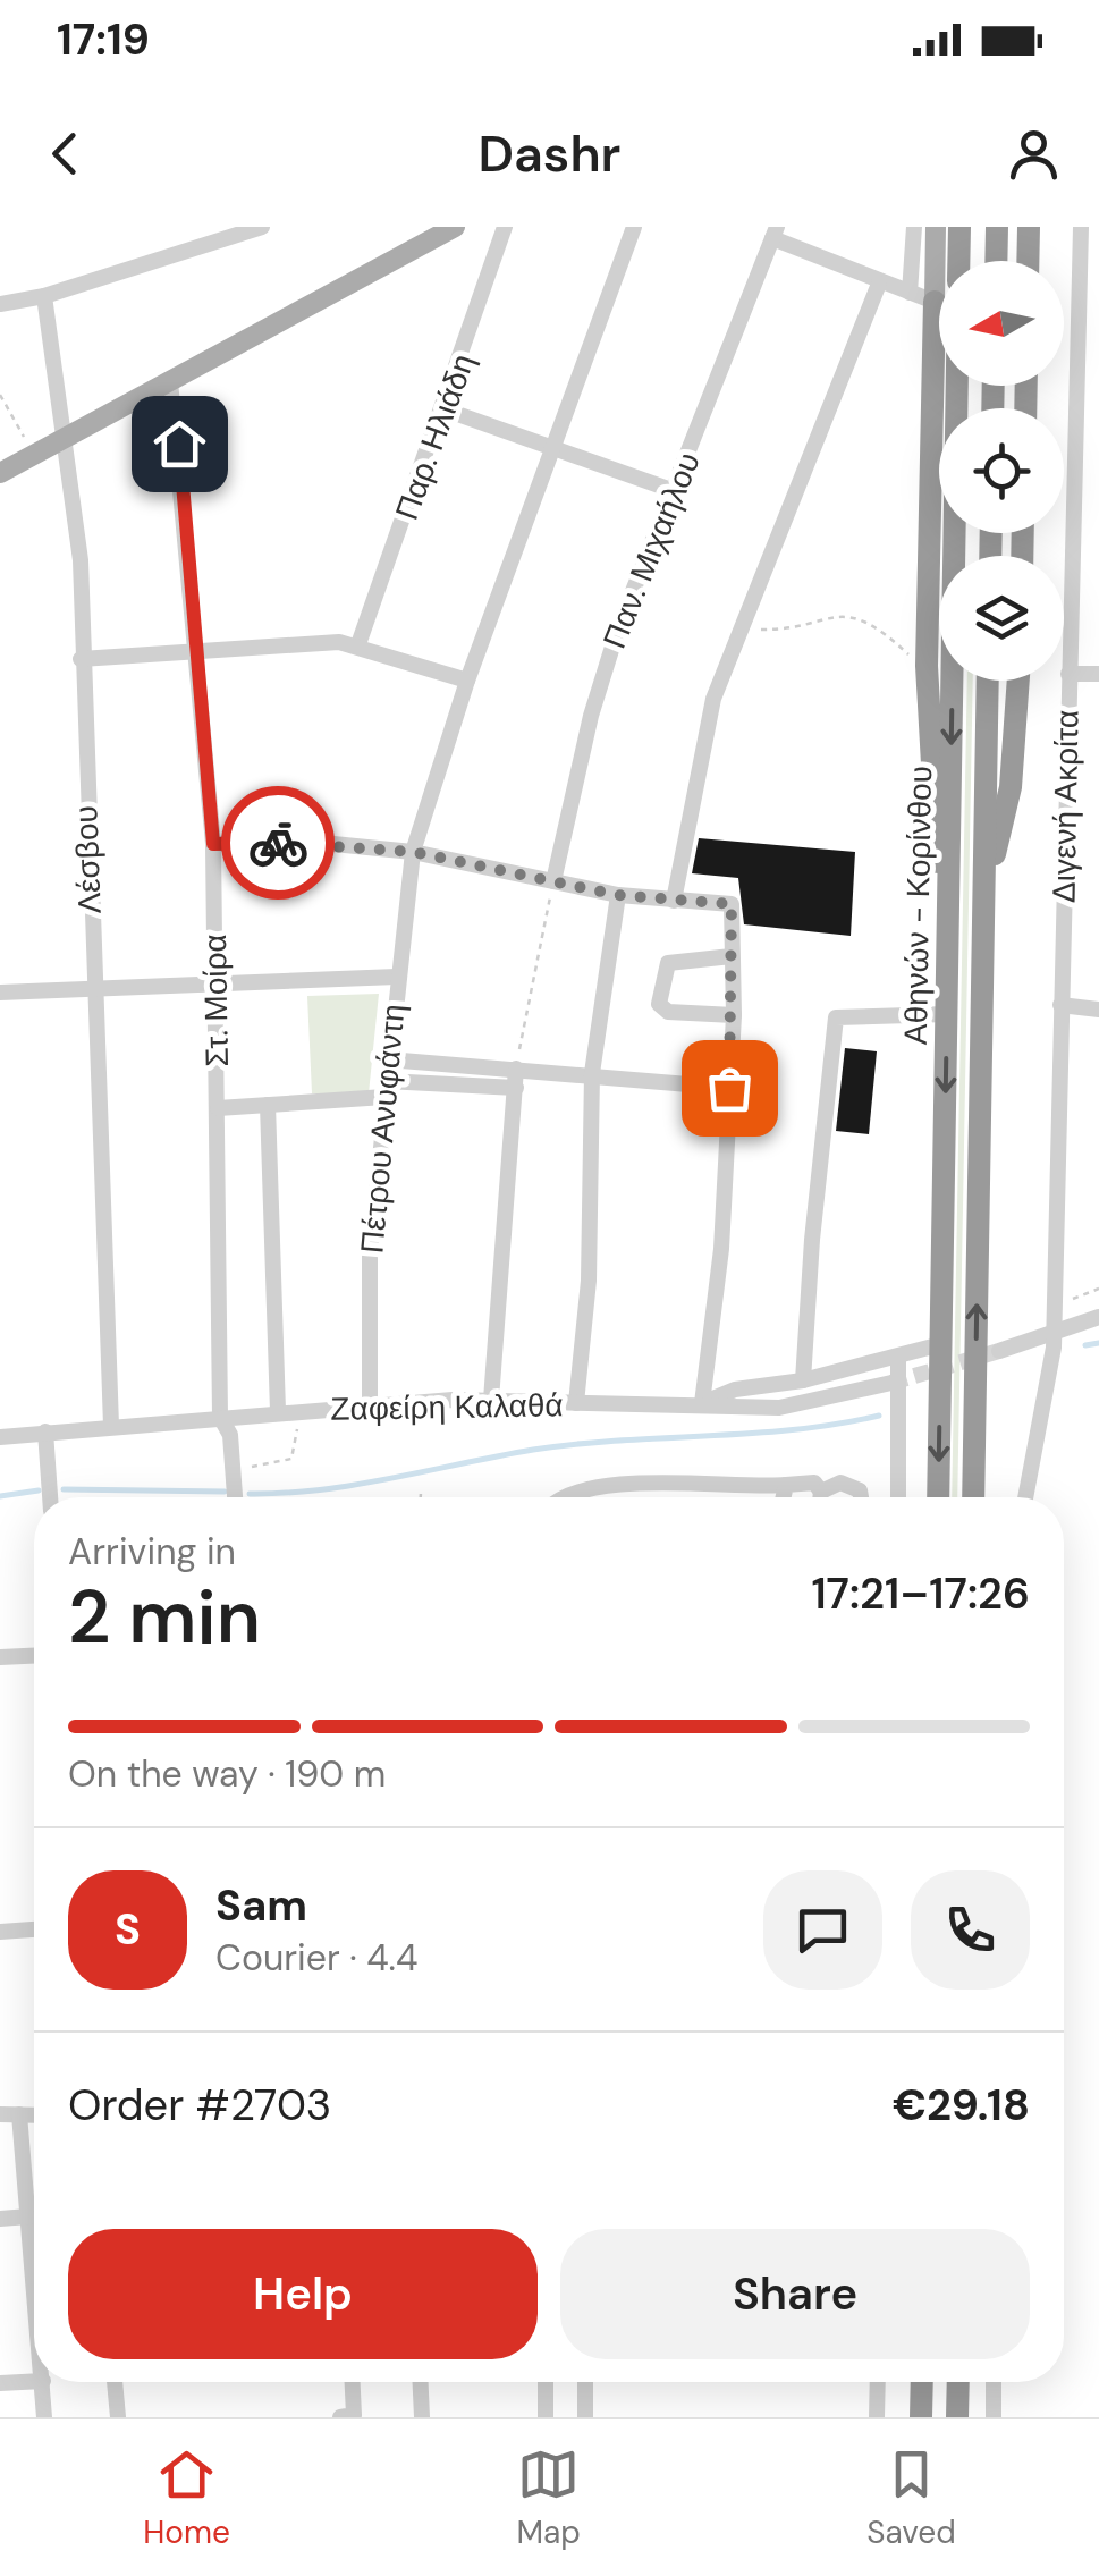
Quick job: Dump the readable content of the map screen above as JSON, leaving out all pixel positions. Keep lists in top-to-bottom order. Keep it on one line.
{"streets":{"highway":["Αθηνών - Κορίνθου"],"street":["Παρ. Ηλιάδη","Παν. Μιχαήλου","Διγενή Ακρίτα","Λέσβου","Στ. Μοίρα","Πέτρου Ανυφάντη","Ζαφείρη Καλαθά"]},"crossings":[["Λέσβου","Ζαφείρη Καλαθά"],["Στ. Μοίρα","Ζαφείρη Καλαθά"],["Πέτρου Ανυφάντη","Ζαφείρη Καλαθά"]],"north":"left","page":{"status":"17:19","header":"Dashr","heading":["2 min","Arriving in","17:21–17:26"],"panel":["Sam","Courier · 4.4","Order #2703","€29.18"],"bar":"On the way · 190 m","round":"S","buttons":["Help","Share"],"tabs":["Home","Map","Saved"]}}
